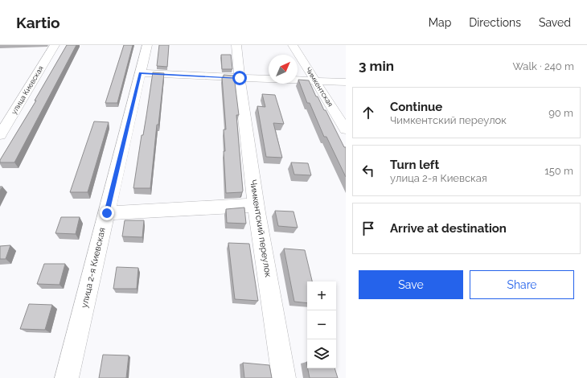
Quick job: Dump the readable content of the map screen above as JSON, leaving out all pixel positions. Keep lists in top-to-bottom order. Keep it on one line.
{"streets":{"street":["Чимкентская","улица Киевская","Чимкентский переулок","улица 2-я Киевская"]},"north":"top right","page":{"header":"Kartio","nav":["Map","Directions","Saved"],"heading":["3 min","Walk · 240 m"],"list":[["Continue","Чимкентский переулок","90 m"],["Turn left","улица 2-я Киевская","150 m"],"Arrive at destination"],"buttons":["Save","Share"],"map_buttons":["+","−"]}}
